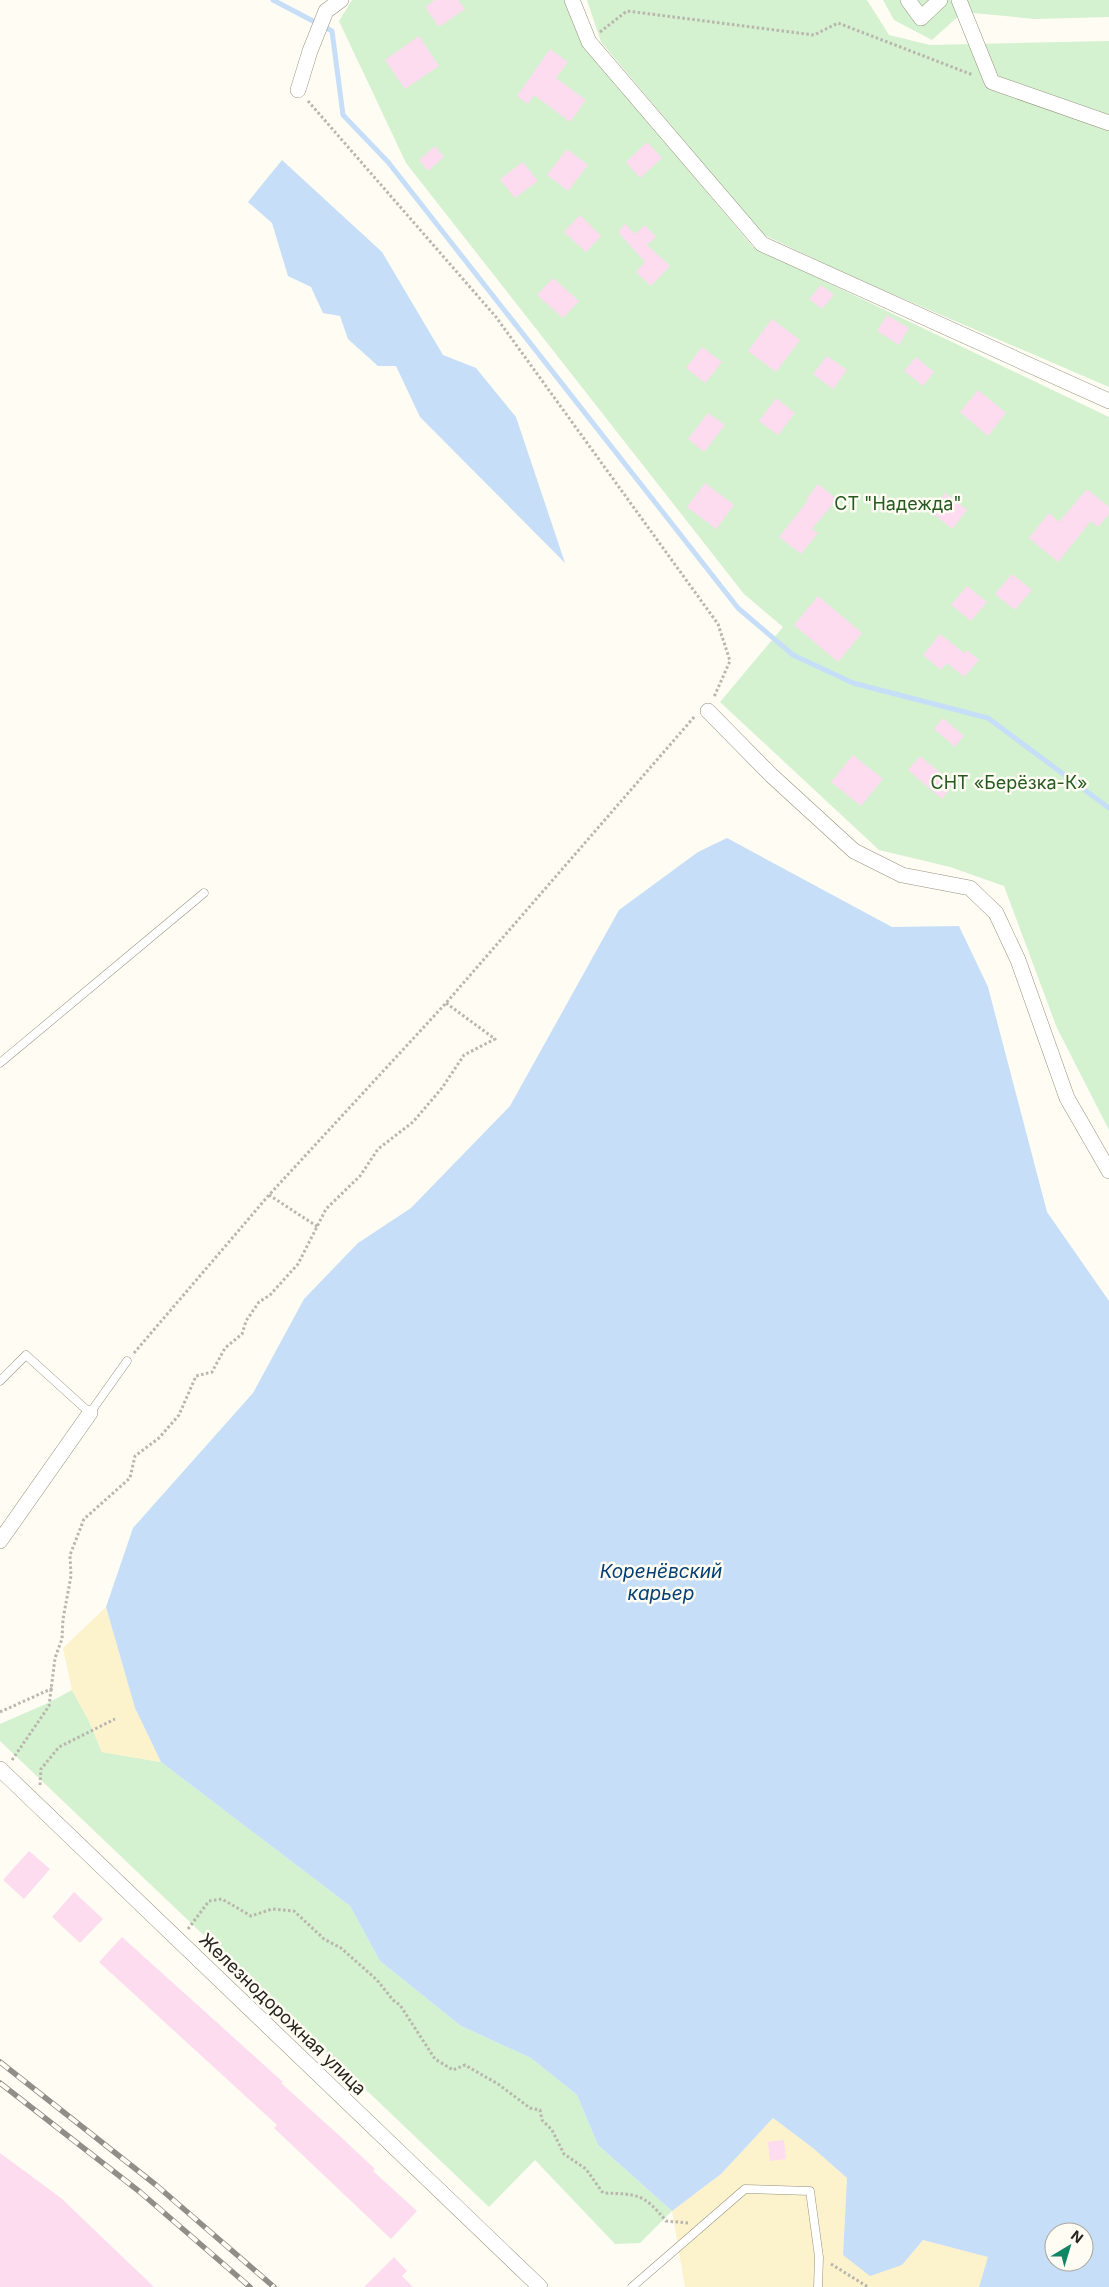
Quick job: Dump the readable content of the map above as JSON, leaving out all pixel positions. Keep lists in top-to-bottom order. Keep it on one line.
{"streets":{"street":["Железнодорожная улица"]},"water":["Коренёвский карьер"],"parks":["СТ \"Надежда\"","СНТ «Берёзка-К»"],"north":"top right"}
